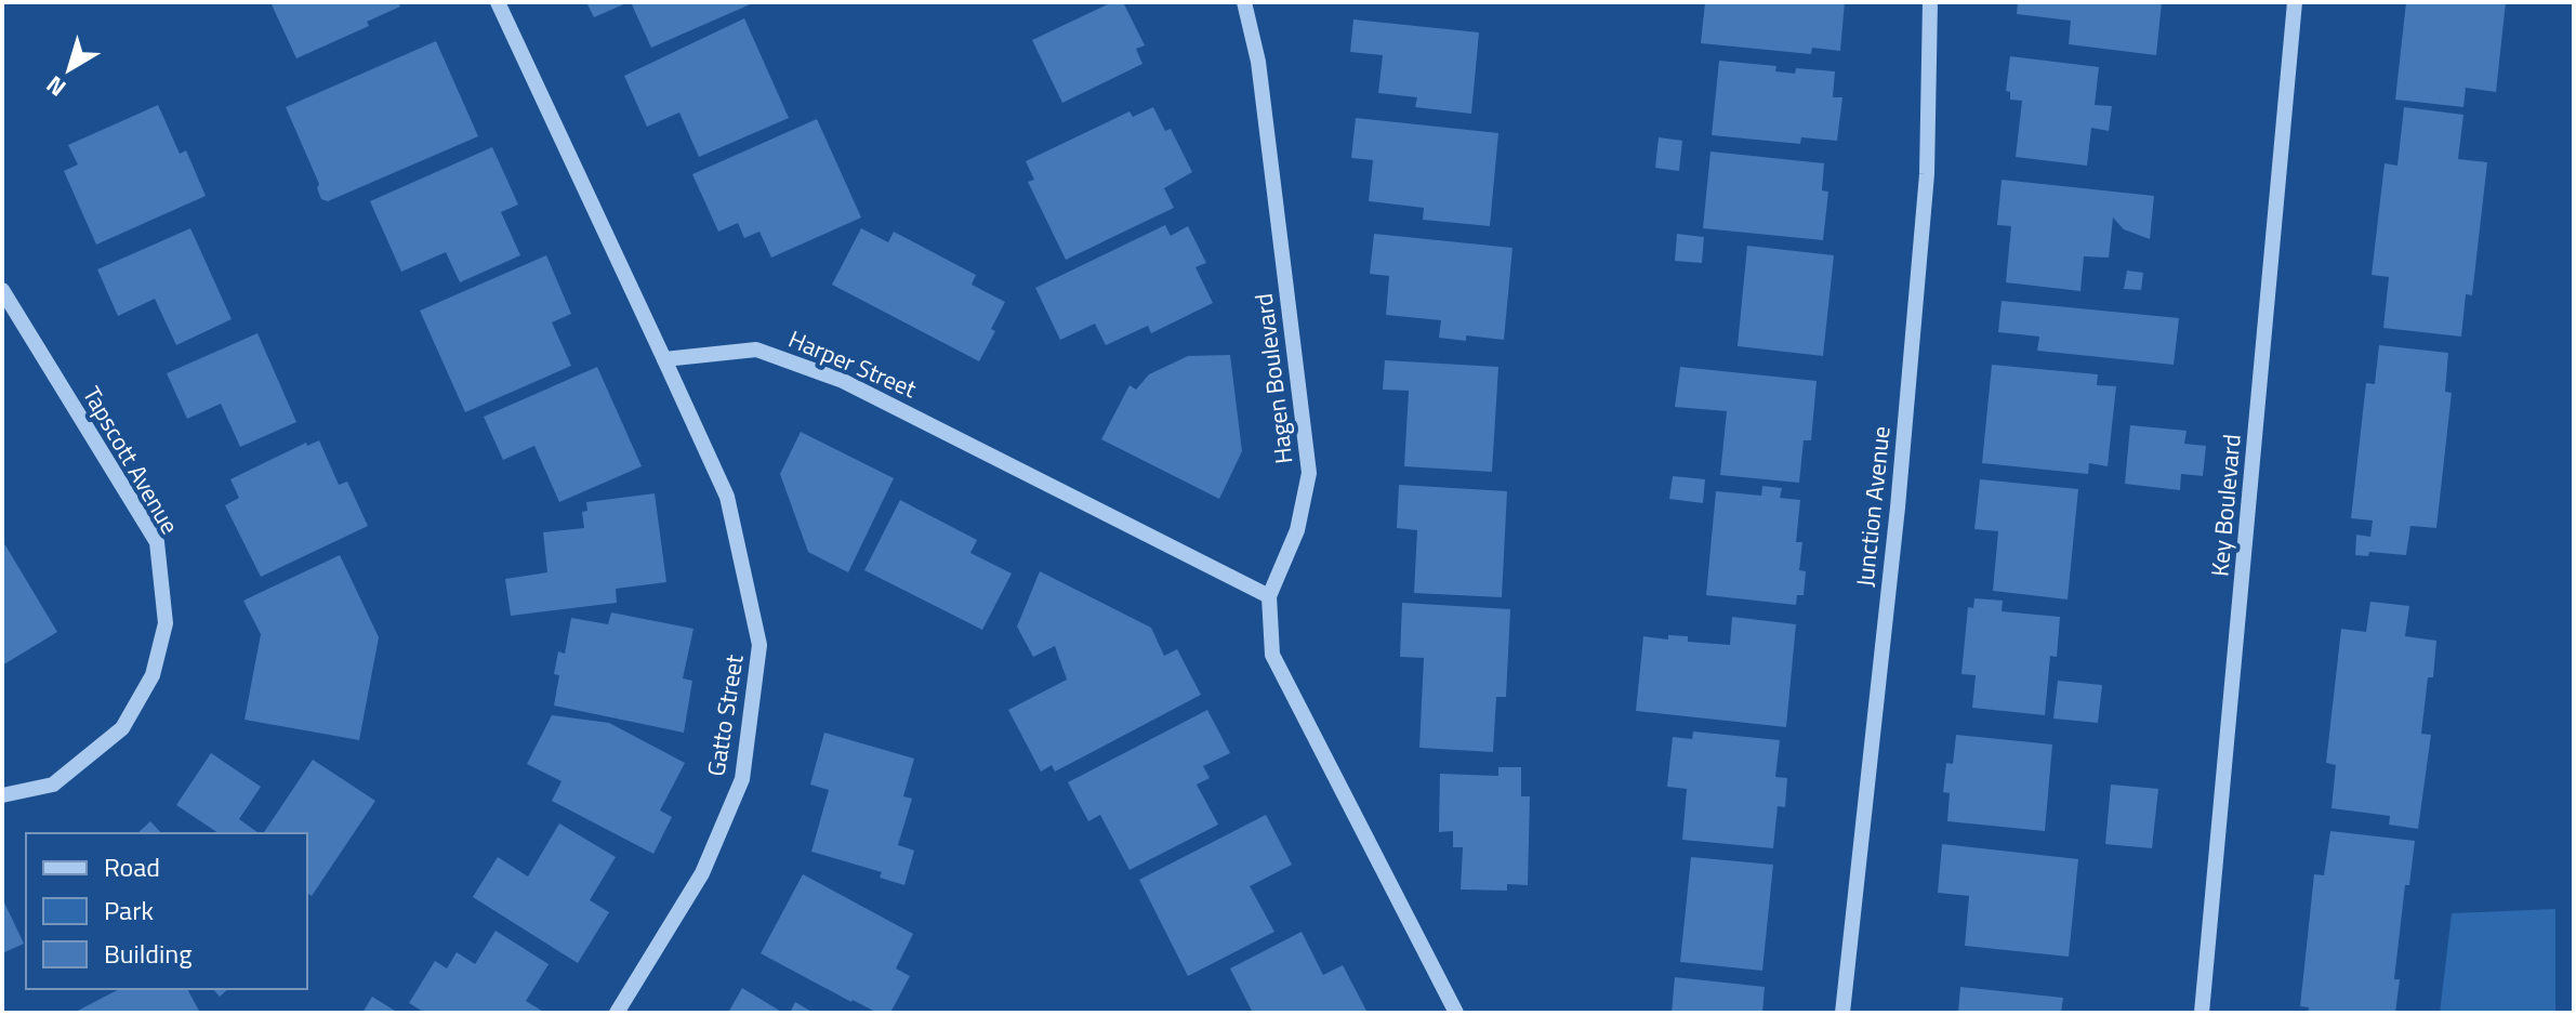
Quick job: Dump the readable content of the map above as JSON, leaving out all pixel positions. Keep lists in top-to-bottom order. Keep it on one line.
{"streets":{"street":["Harper Street","Hagen Boulevard","Tapscott Avenue","Key Boulevard","Junction Avenue","Gatto Street"]},"crossings":[["Harper Street","Hagen Boulevard"],["Harper Street","Gatto Street"]],"legend":["Road","Park","Building"],"north":"bottom left"}
